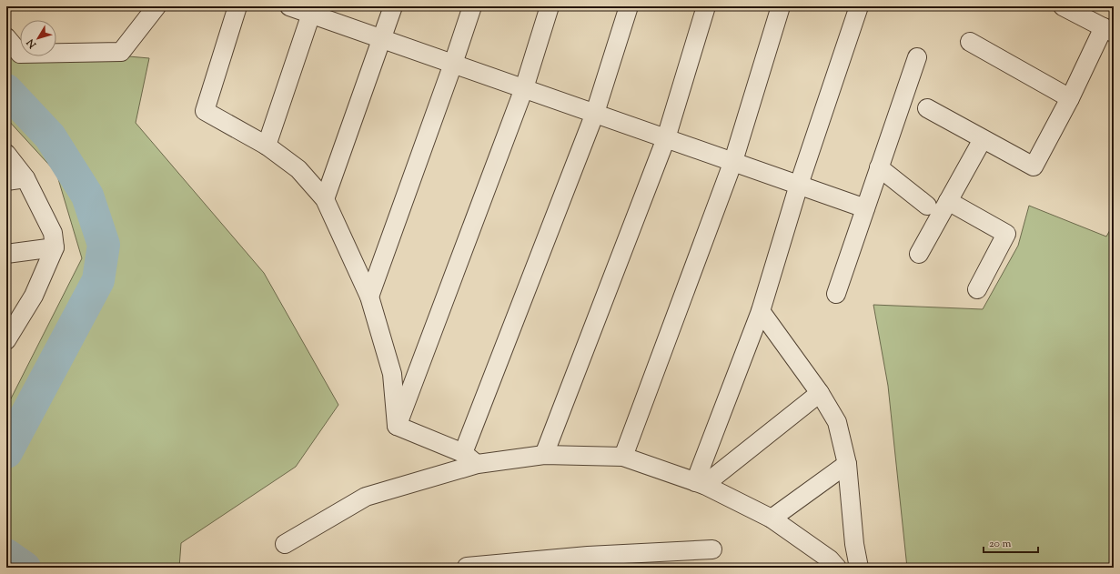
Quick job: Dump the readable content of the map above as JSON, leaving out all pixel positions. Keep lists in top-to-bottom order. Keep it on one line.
{"scale_bar":"20 m","north":"bottom left"}
